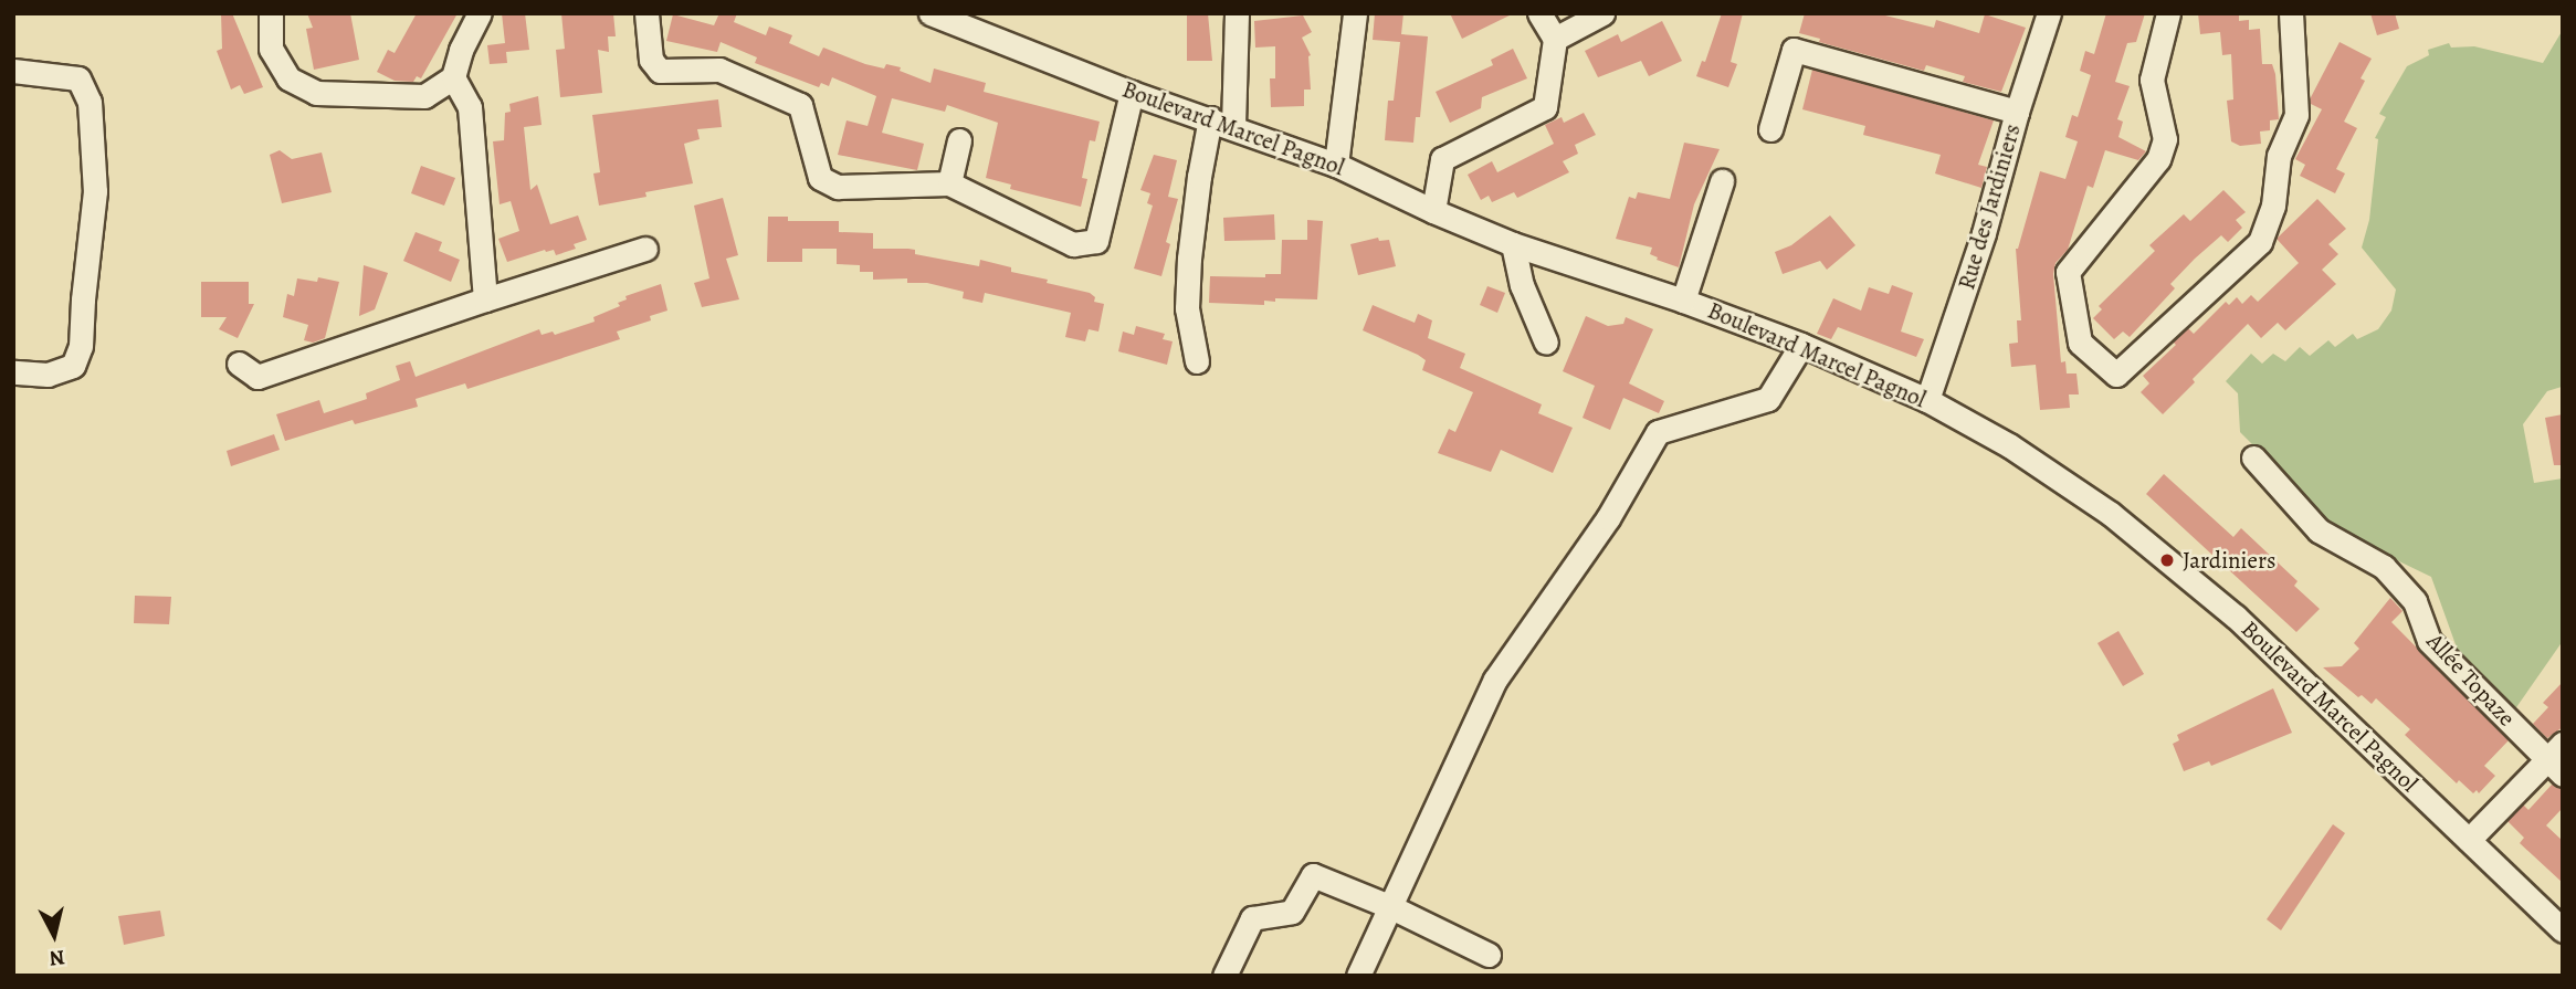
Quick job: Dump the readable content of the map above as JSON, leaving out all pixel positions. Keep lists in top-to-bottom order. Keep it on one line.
{"streets":{"street":["Boulevard Marcel Pagnol","Rue des Jardiniers","Allée Topaze"]},"crossings":[["Boulevard Marcel Pagnol","Rue des Jardiniers"]],"places":["Jardiniers"],"north":"bottom"}
